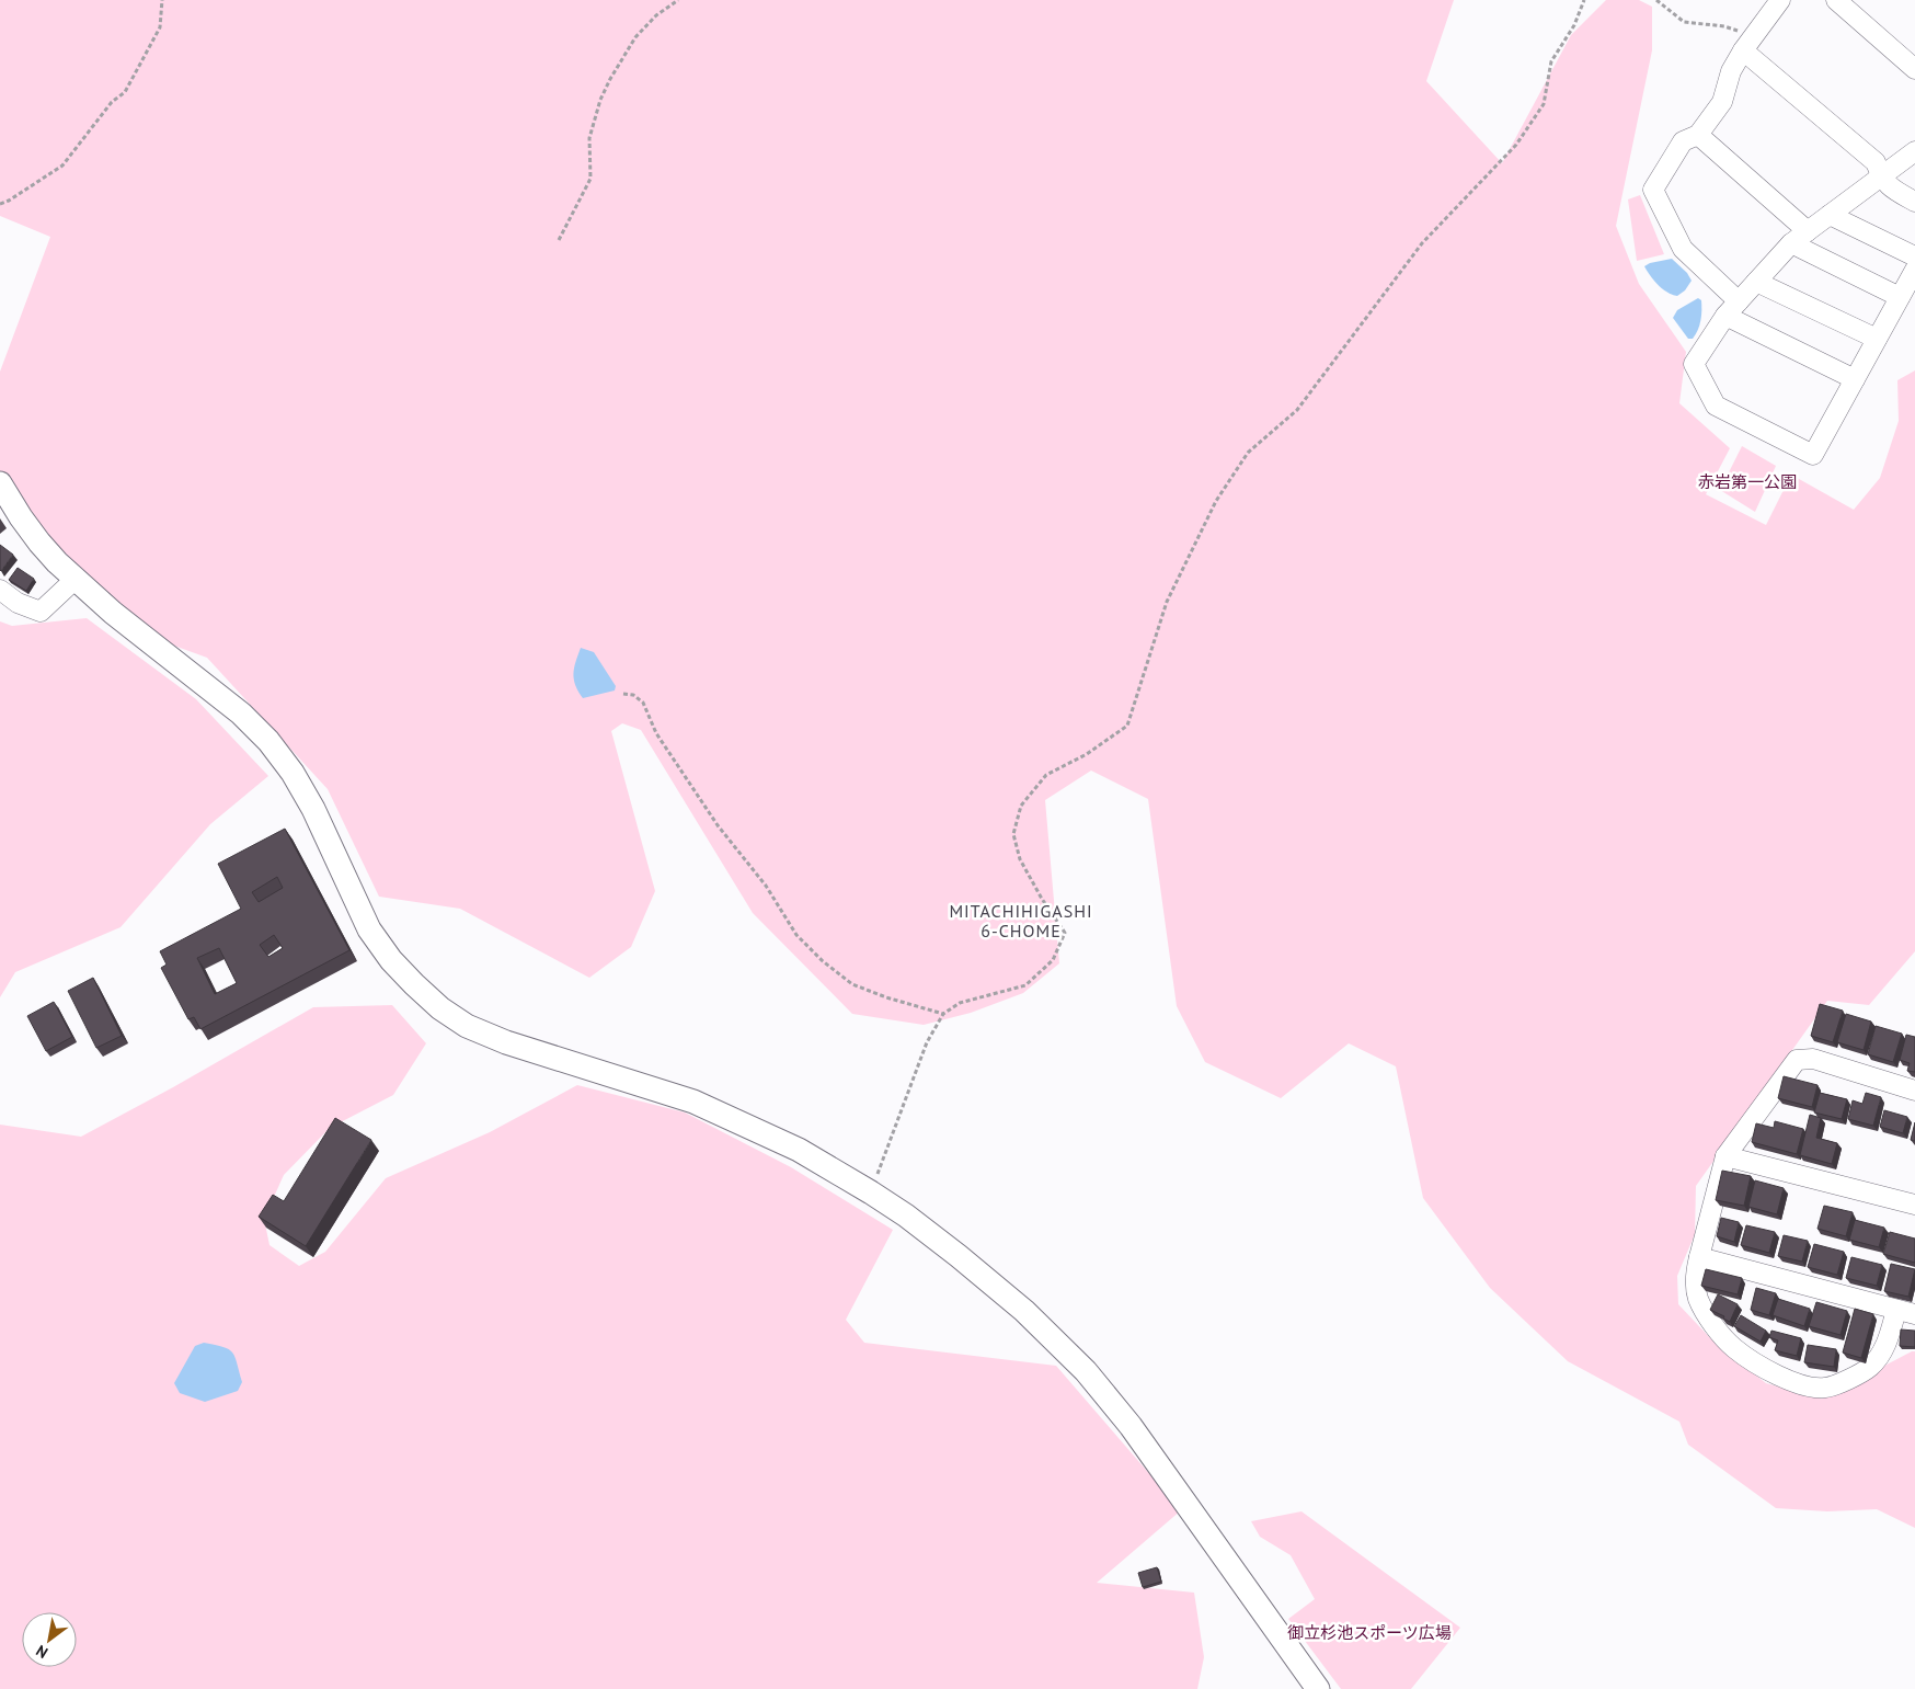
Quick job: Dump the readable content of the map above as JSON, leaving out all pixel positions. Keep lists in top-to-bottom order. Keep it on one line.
{"districts":["MITACHIHIGASHI 6-CHOME"],"parks":["赤岩第一公園","御立杉池スポーツ広場"],"north":"bottom left"}
